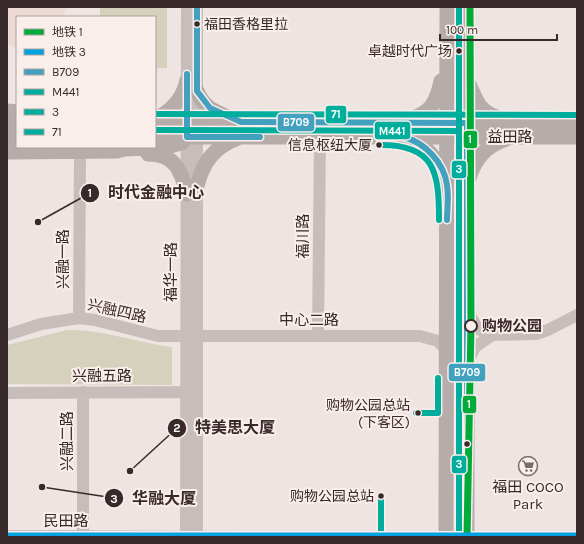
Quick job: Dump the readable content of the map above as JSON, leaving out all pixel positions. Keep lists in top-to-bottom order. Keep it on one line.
{"streets":{"main road":["益田路"],"street":["福川路","兴融一路","福华一路","兴融四路","中心二路","兴融五路","兴融二路","民田路"]},"crossings":[["益田路","福川路"],["益田路","福华一路"],["福川路","中心二路"],["兴融一路","兴融四路"],["福华一路","兴融四路"],["福华一路","中心二路"],["福华一路","兴融五路"],["福华一路","民田路"],["兴融四路","中心二路"],["兴融五路","兴融二路"],["兴融二路","民田路"]],"places":{"other":["福田香格里拉","卓越时代广场","信息枢纽大厦","时代金融中心","购物公园","购物公园总站 (下客区)","特美思大厦","华融大厦","购物公园总站"],"supermarket":["福田 COCO Park"]},"lines":["metro line 1","transit line B709","transit line 3","transit line 71","transit line M441","metro line 3"],"legend":["地铁 1","地铁 3","B709","M441","3","71"],"scale_bar":"100 m"}
